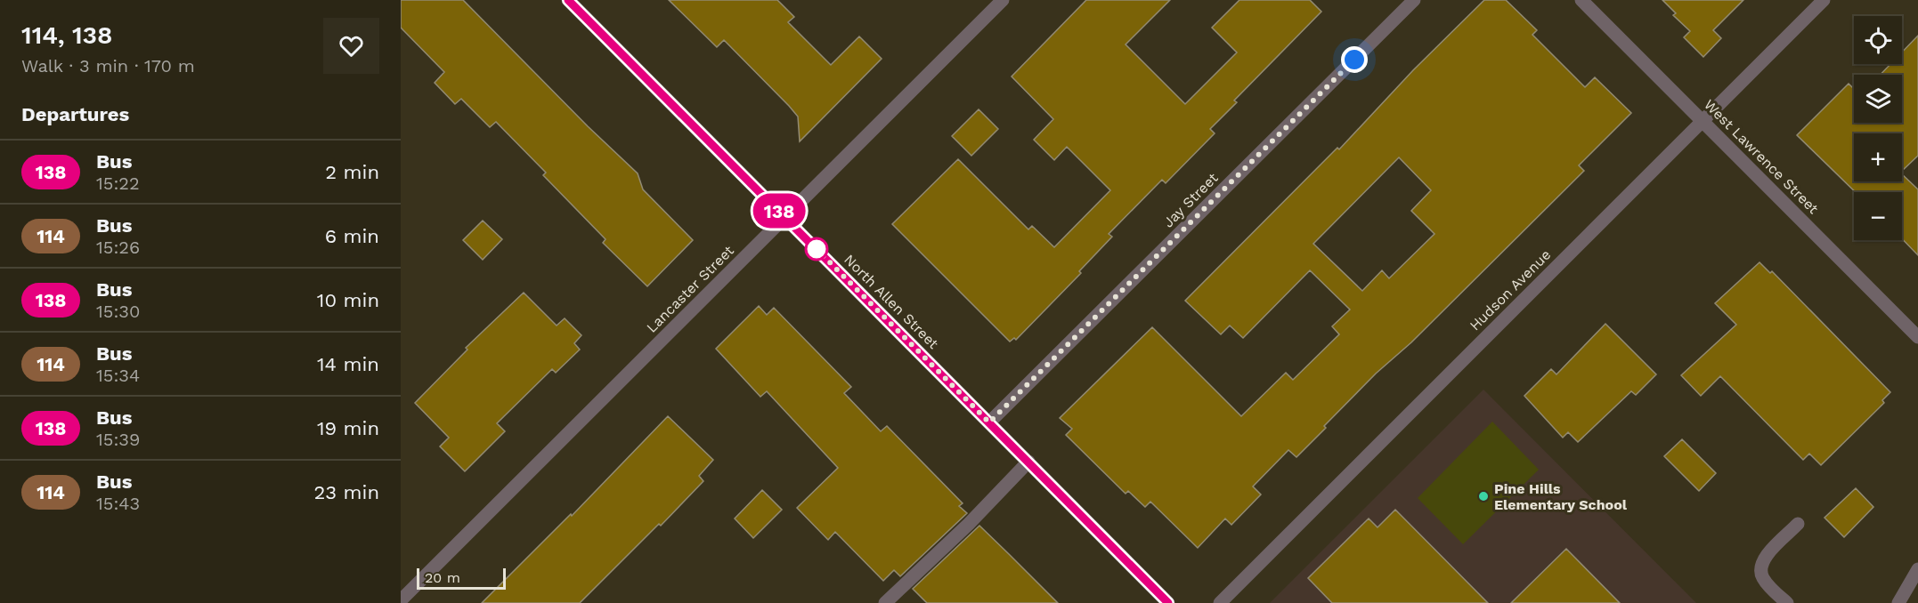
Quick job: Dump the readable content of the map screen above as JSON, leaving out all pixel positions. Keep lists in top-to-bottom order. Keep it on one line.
{"streets":{"street":["West Lawrence Street","Jay Street","Lancaster Street","Hudson Avenue","North Allen Street"]},"crossings":[["West Lawrence Street","Hudson Avenue"],["Jay Street","North Allen Street"],["Lancaster Street","North Allen Street"]],"places":["Pine Hills Elementary School"],"lines":["bus line 138"],"scale_bar":"20 m","page":{"heading":[["114, 138","Walk · 3 min · 170 m"],"Departures"],"on_map":"138","map_buttons":["+","−"],"list":[{"mark":"138","name":"Bus","note":"15:22","value":"2 min"},{"mark":"114","name":"Bus","note":"15:26","value":"6 min"},{"mark":"138","name":"Bus","note":"15:30","value":"10 min"},{"mark":"114","name":"Bus","note":"15:34","value":"14 min"},{"mark":"138","name":"Bus","note":"15:39","value":"19 min"},{"mark":"114","name":"Bus","note":"15:43","value":"23 min"}],"scale":"20 m"}}
